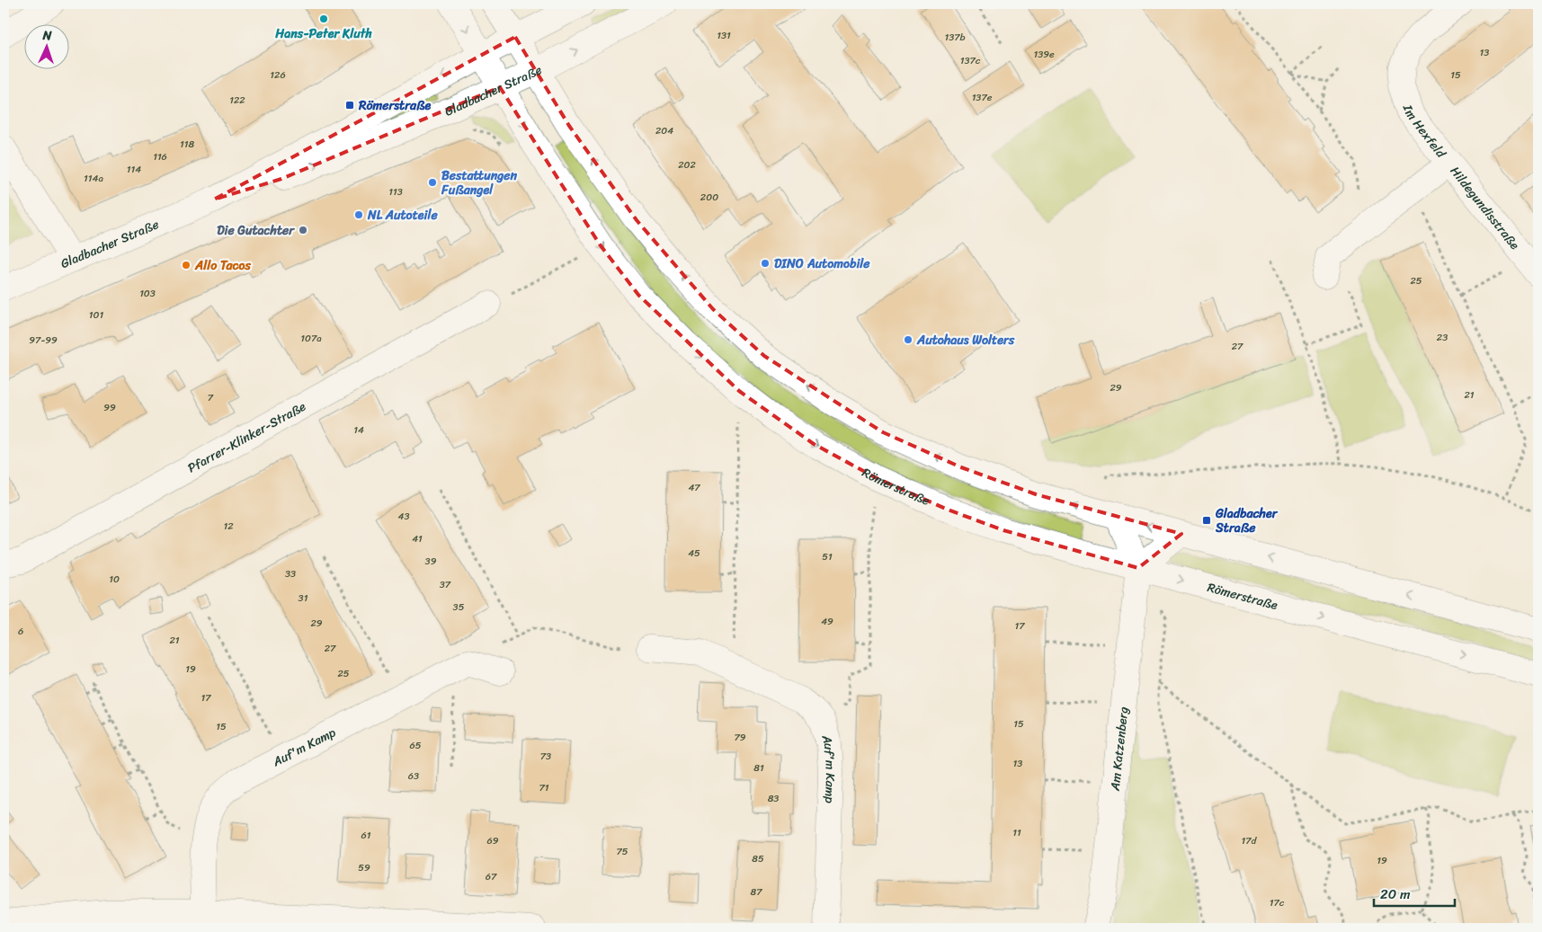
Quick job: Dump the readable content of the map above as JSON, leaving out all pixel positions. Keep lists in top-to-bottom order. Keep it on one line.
{"streets":{"main road":["Gladbacher Straße","Im Hexfeld","Hildegundisstraße","Pfarrer-Klinker-Straße","Römerstraße","Auf'm Kamp","Am Katzenberg"]},"crossings":[["Gladbacher Straße","Römerstraße"],["Im Hexfeld","Hildegundisstraße"],["Römerstraße","Am Katzenberg"]],"places":{"other":["Hans-Peter Kluth","Bestattungen Fußangel","NL Autoteile","Die Gutachter","DINO Automobile","Allo Tacos","Autohaus Wolters"],"transit":["Römerstraße","Gladbacher Straße"]},"house_numbers":["131","137b","13","139e","137c","126","15","137e","122","204","118","116","202","114","114a","113","200","25","103","101","23","107a","97-99","27","29","21","7","99","14","47","43","12","41","45","51","39","33","10","37","31","35","49","29","17","6","21","27","19","25","17","15","15","79","65","73","13","81","63","71","83","11","61","69","17d","75","85","19","59","67","87","17c"],"scale_bar":"20 m","north":"top"}
